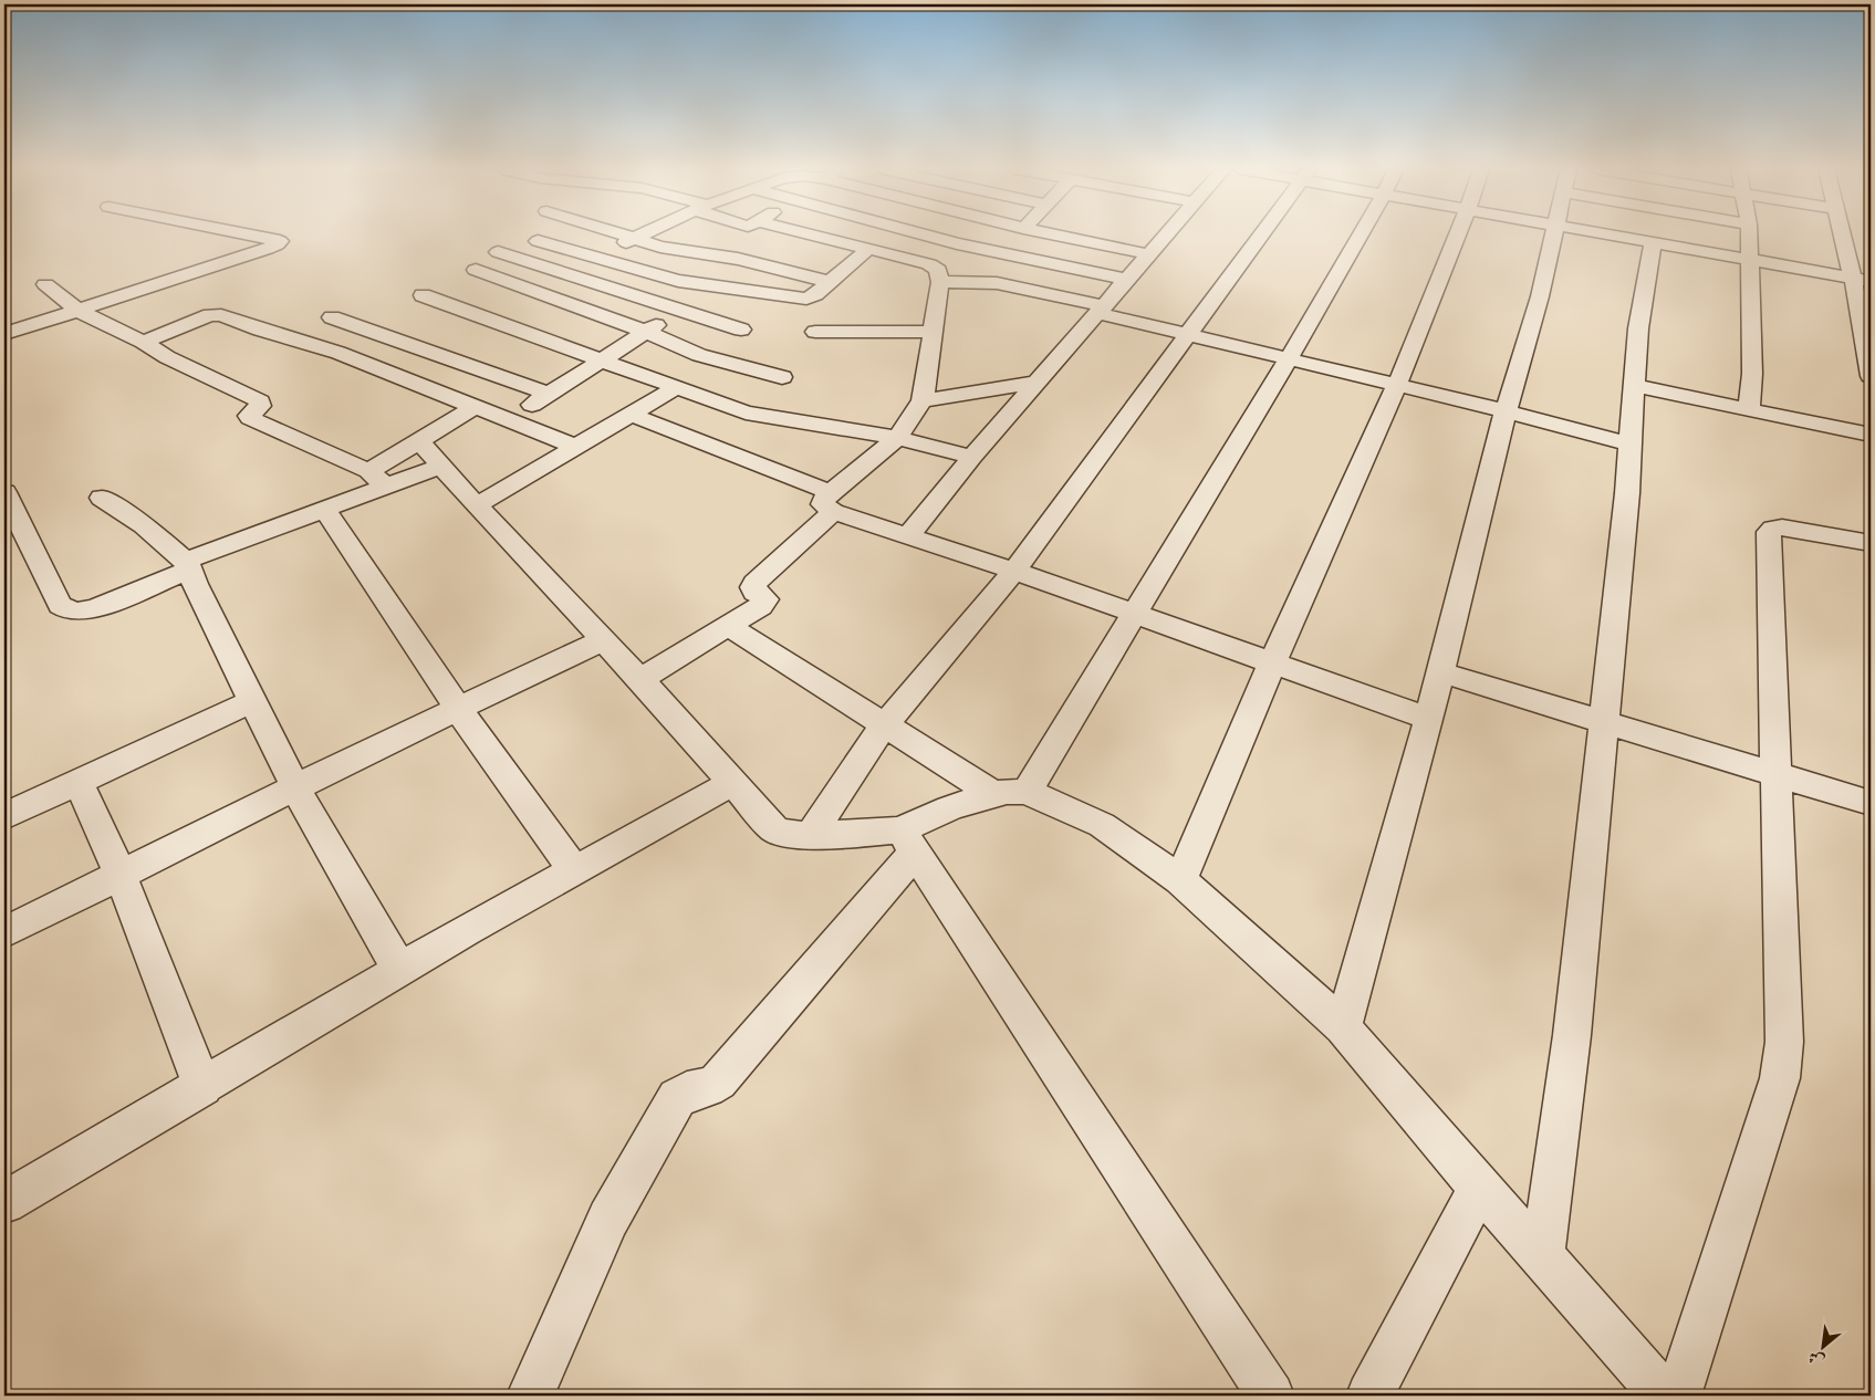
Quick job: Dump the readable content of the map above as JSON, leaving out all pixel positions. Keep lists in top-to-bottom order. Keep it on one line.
{"north":"bottom left"}
